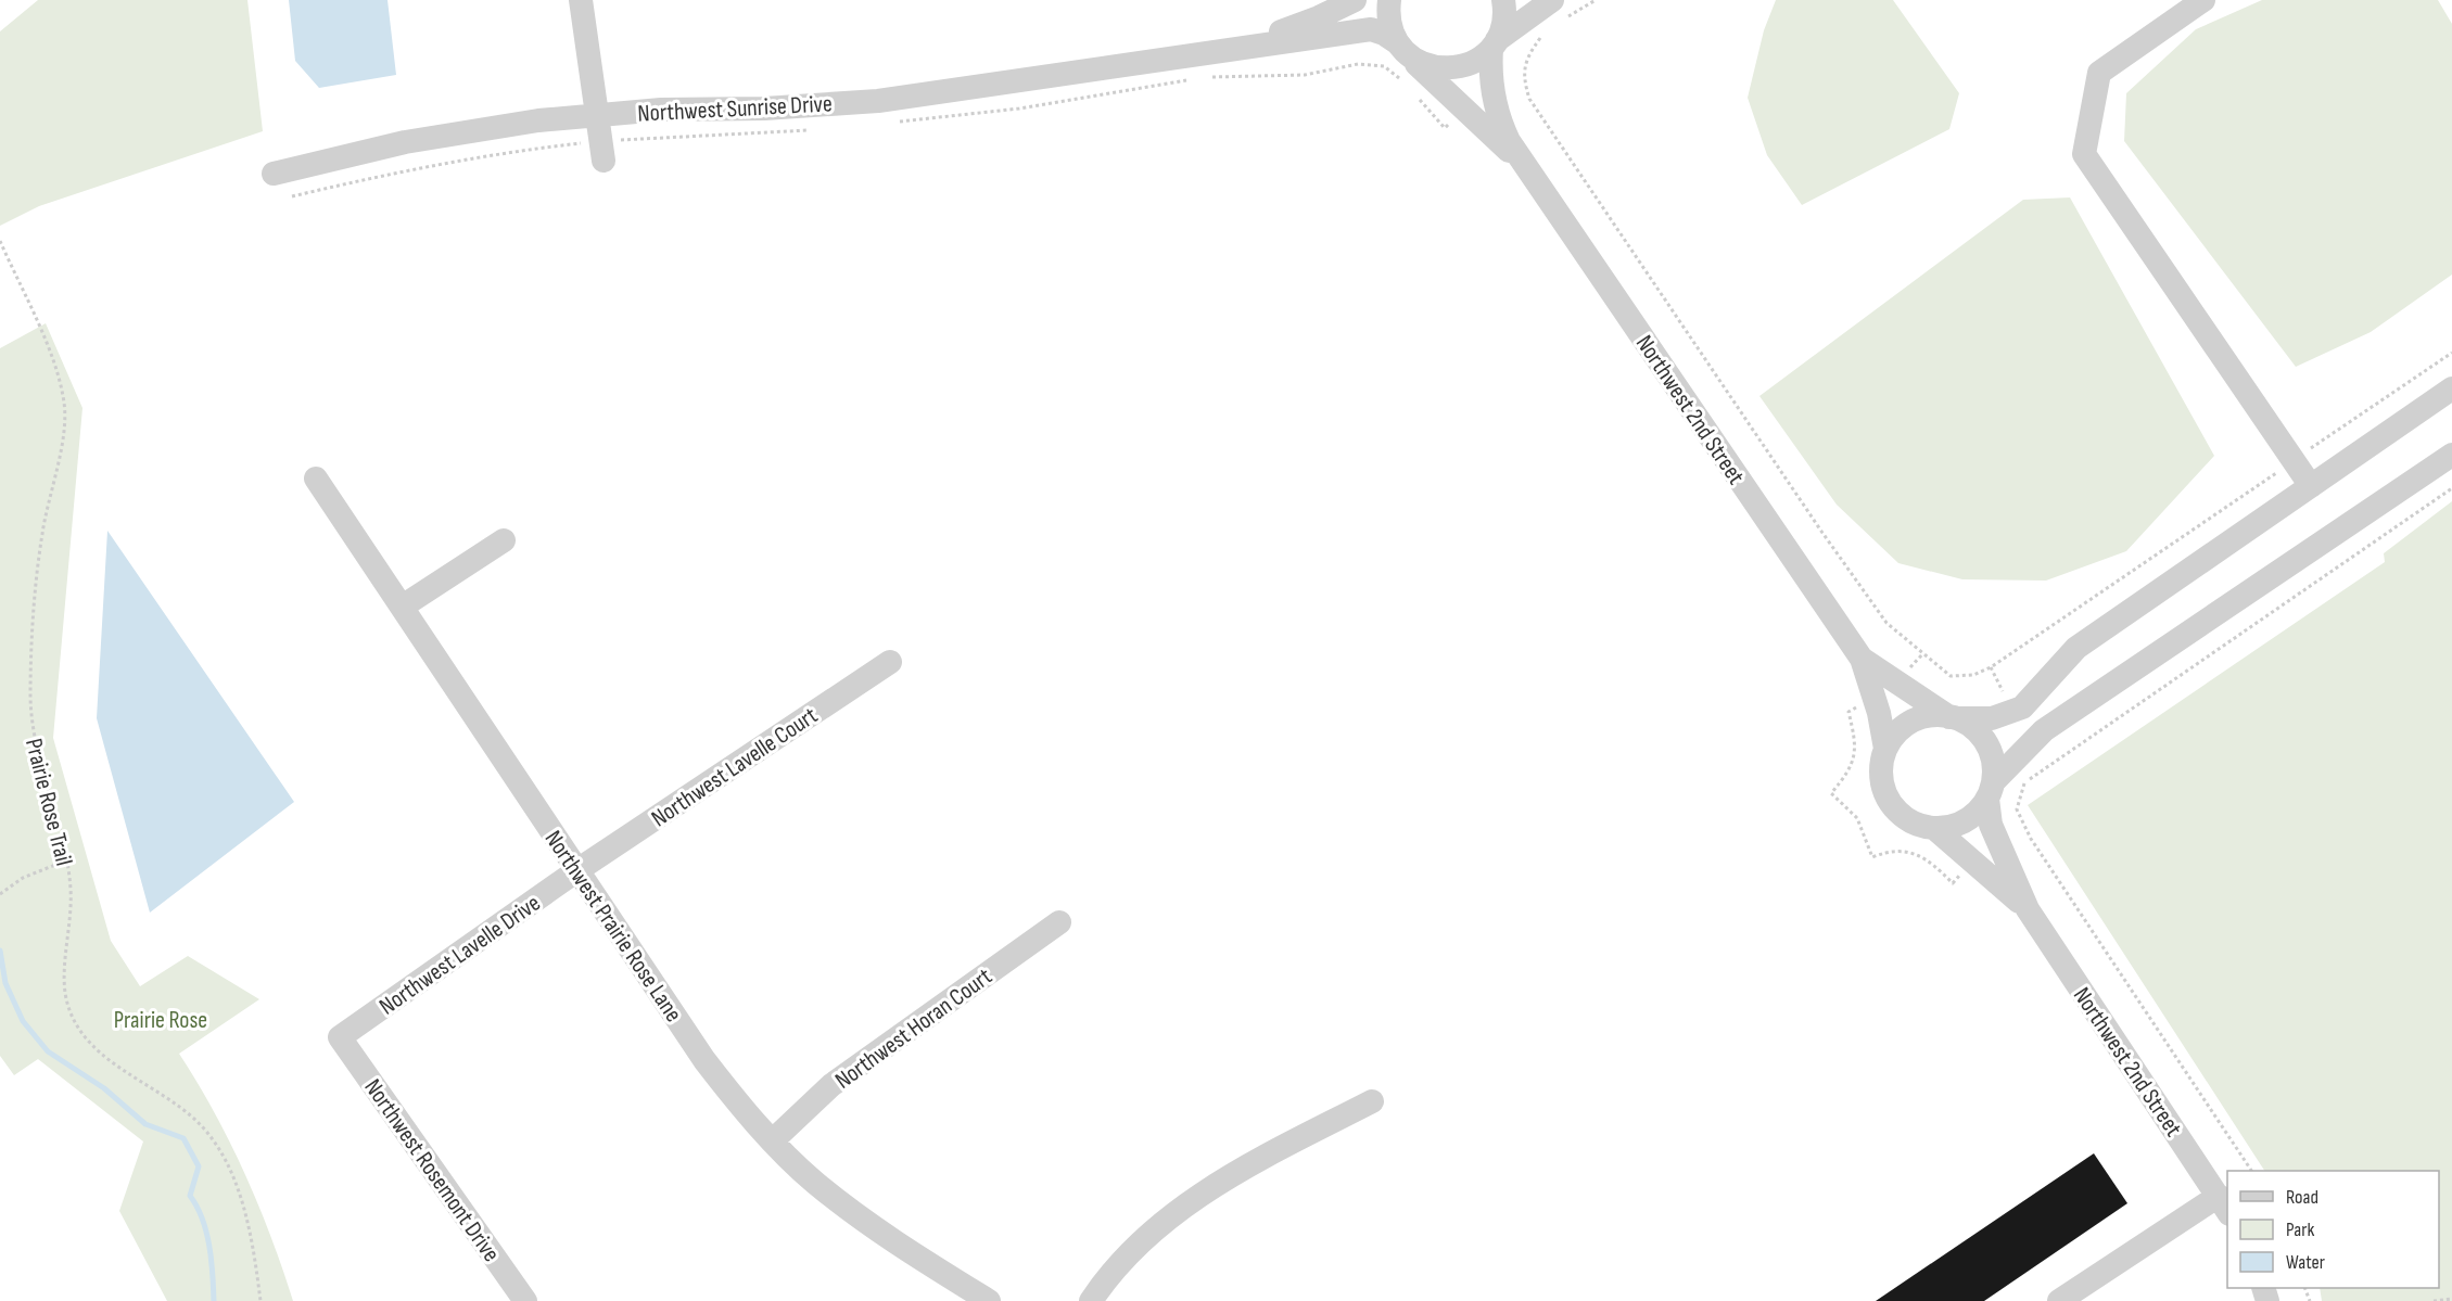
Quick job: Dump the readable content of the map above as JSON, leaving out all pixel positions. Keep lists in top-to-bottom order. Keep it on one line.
{"streets":{"street":["Northwest Sunrise Drive","Northwest 2nd Street","Northwest Lavelle Court","Northwest Prairie Rose Lane","Northwest Lavelle Drive","Northwest Horan Court","Northwest Rosemont Drive"],"path":["Prairie Rose Trail"]},"crossings":[["Northwest Sunrise Drive","Northwest 2nd Street"],["Northwest Lavelle Court","Northwest Prairie Rose Lane"],["Northwest Lavelle Court","Northwest Lavelle Drive"],["Northwest Prairie Rose Lane","Northwest Lavelle Drive"],["Northwest Prairie Rose Lane","Northwest Horan Court"],["Northwest Lavelle Drive","Northwest Rosemont Drive"]],"parks":["Prairie Rose"],"legend":["Road","Park","Water"]}
